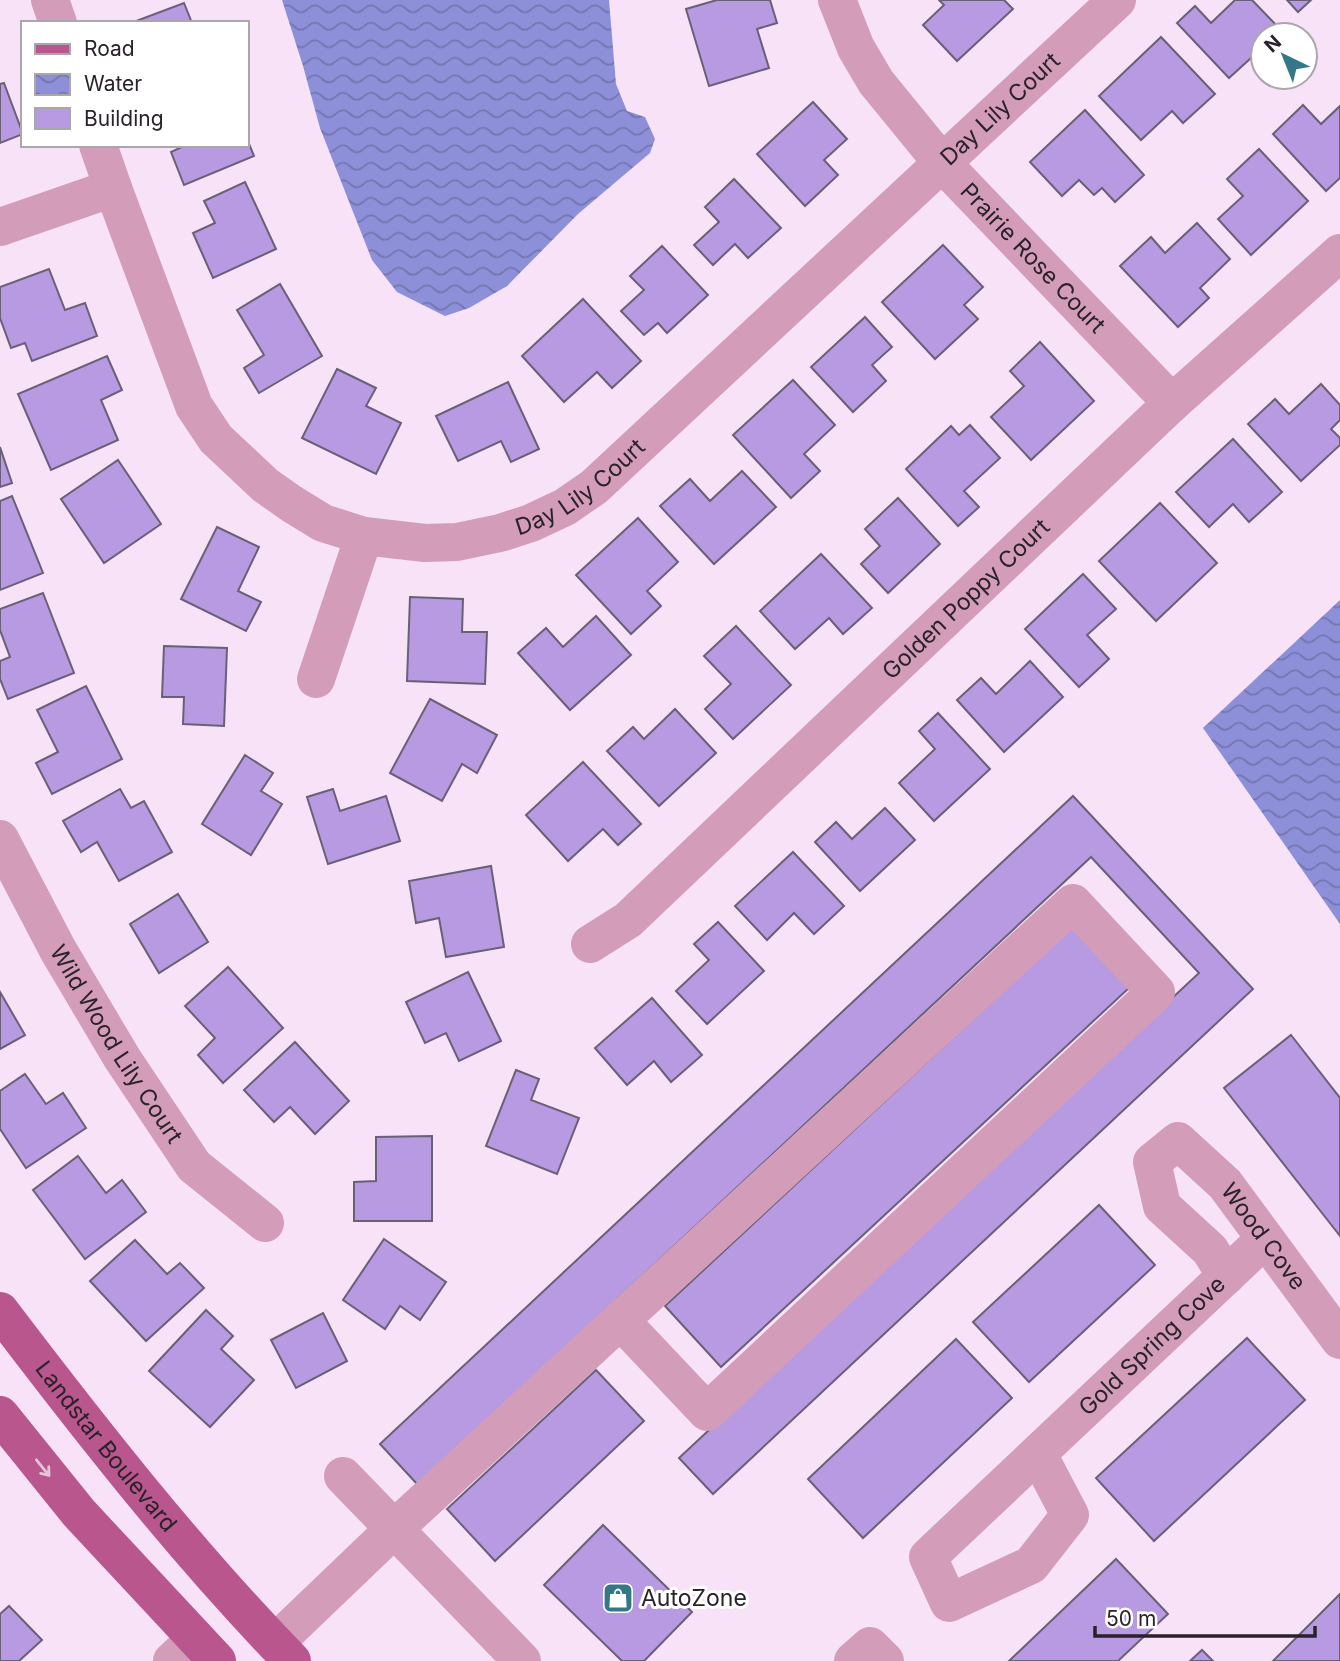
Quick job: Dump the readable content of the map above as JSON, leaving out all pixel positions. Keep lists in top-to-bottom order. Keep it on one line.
{"streets":{"main road":["Landstar Boulevard"],"street":["Day Lily Court","Prairie Rose Court","Golden Poppy Court","Wild Wood Lily Court","Wood Cove","Gold Spring Cove"]},"crossings":[["Day Lily Court","Prairie Rose Court"],["Prairie Rose Court","Golden Poppy Court"],["Wood Cove","Gold Spring Cove"]],"places":{"shop":["AutoZone"]},"legend":["Road","Water","Building"],"scale_bar":"50 m","north":"top left"}
